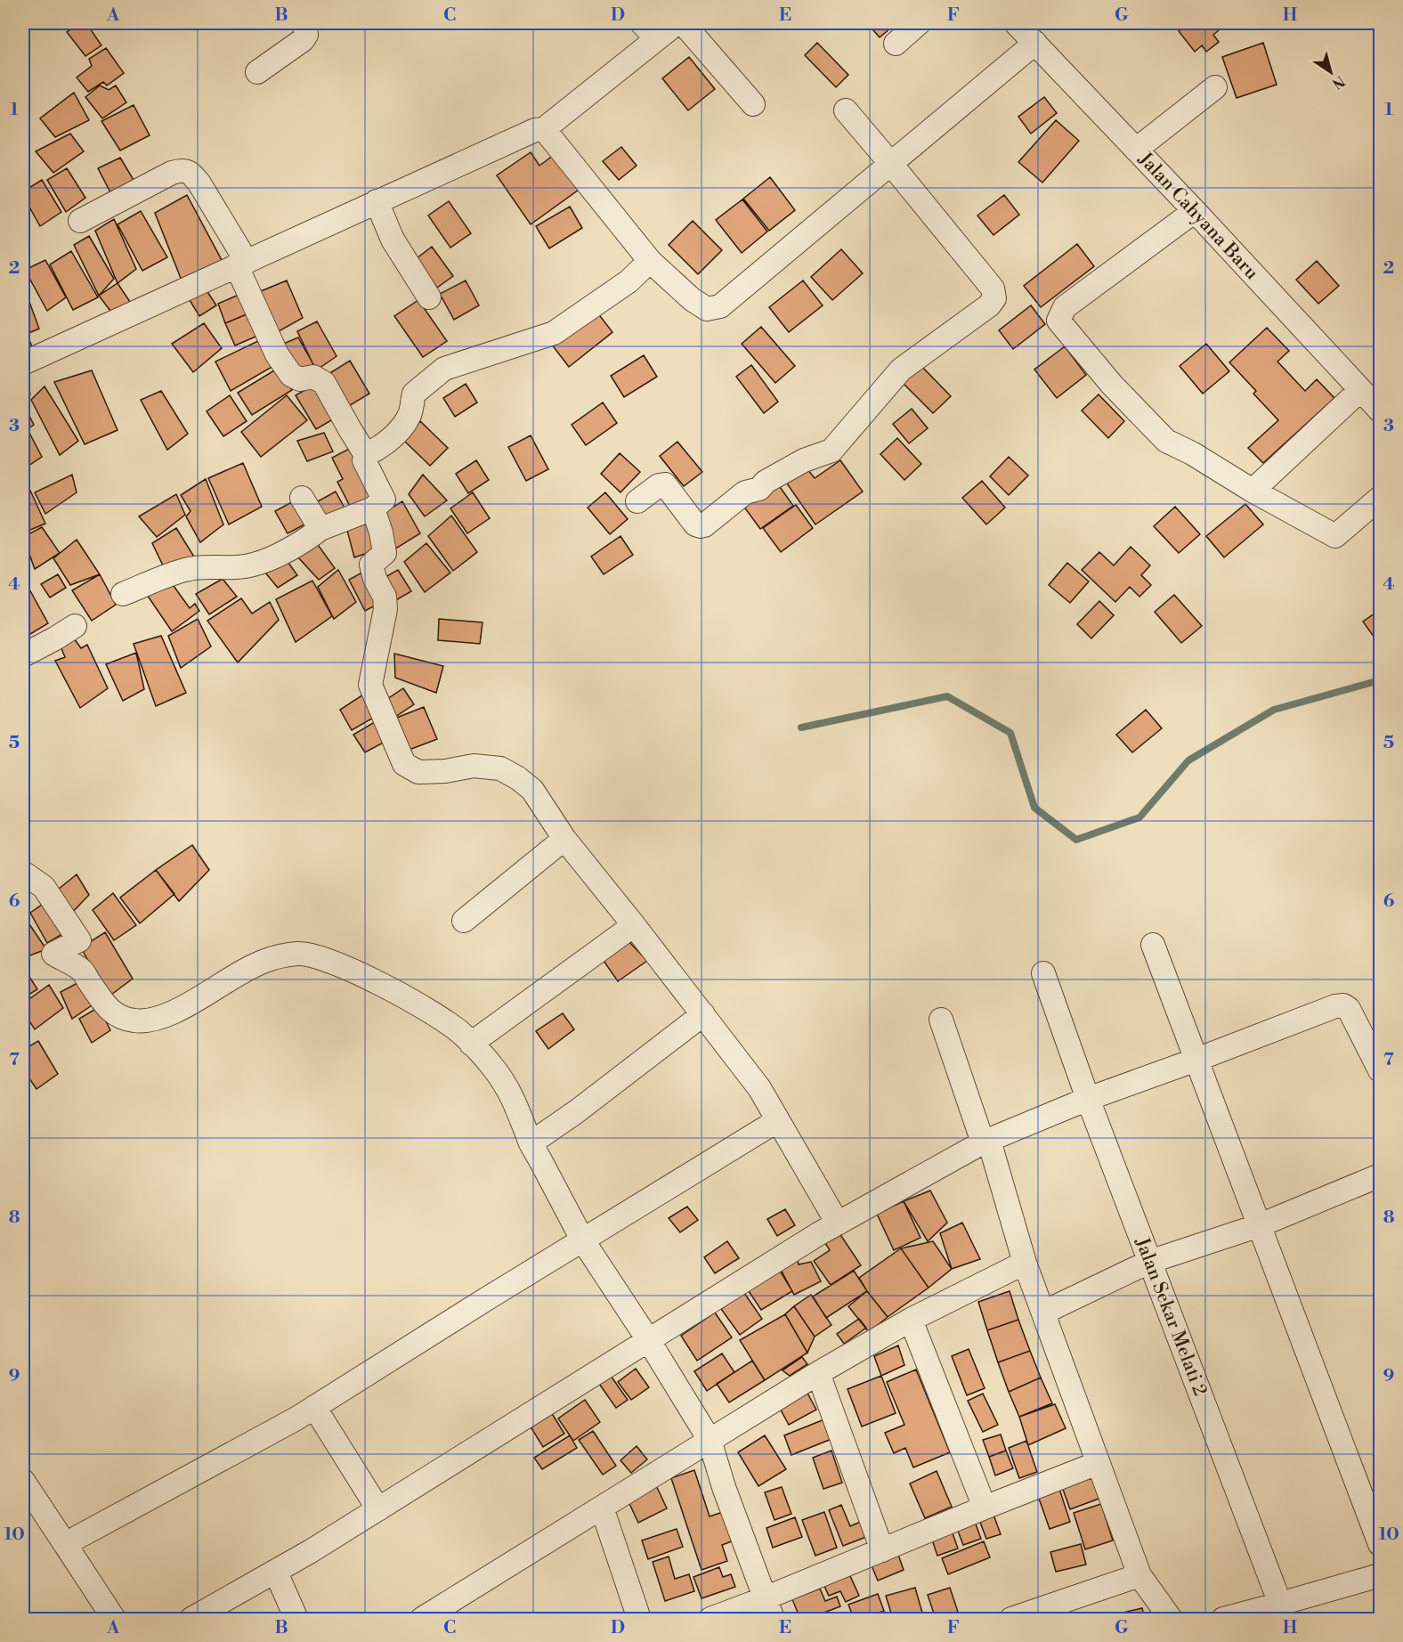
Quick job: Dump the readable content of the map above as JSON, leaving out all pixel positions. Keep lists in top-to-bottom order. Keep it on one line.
{"streets":{"street":["Jalan Cahyana Baru","Jalan Sekar Melati 2"]},"north":"bottom right","grid":{"columns":["A","B","C","D","E","F","G","H"],"rows":["1","2","3","4","5","6","7","8","9","10"]}}
